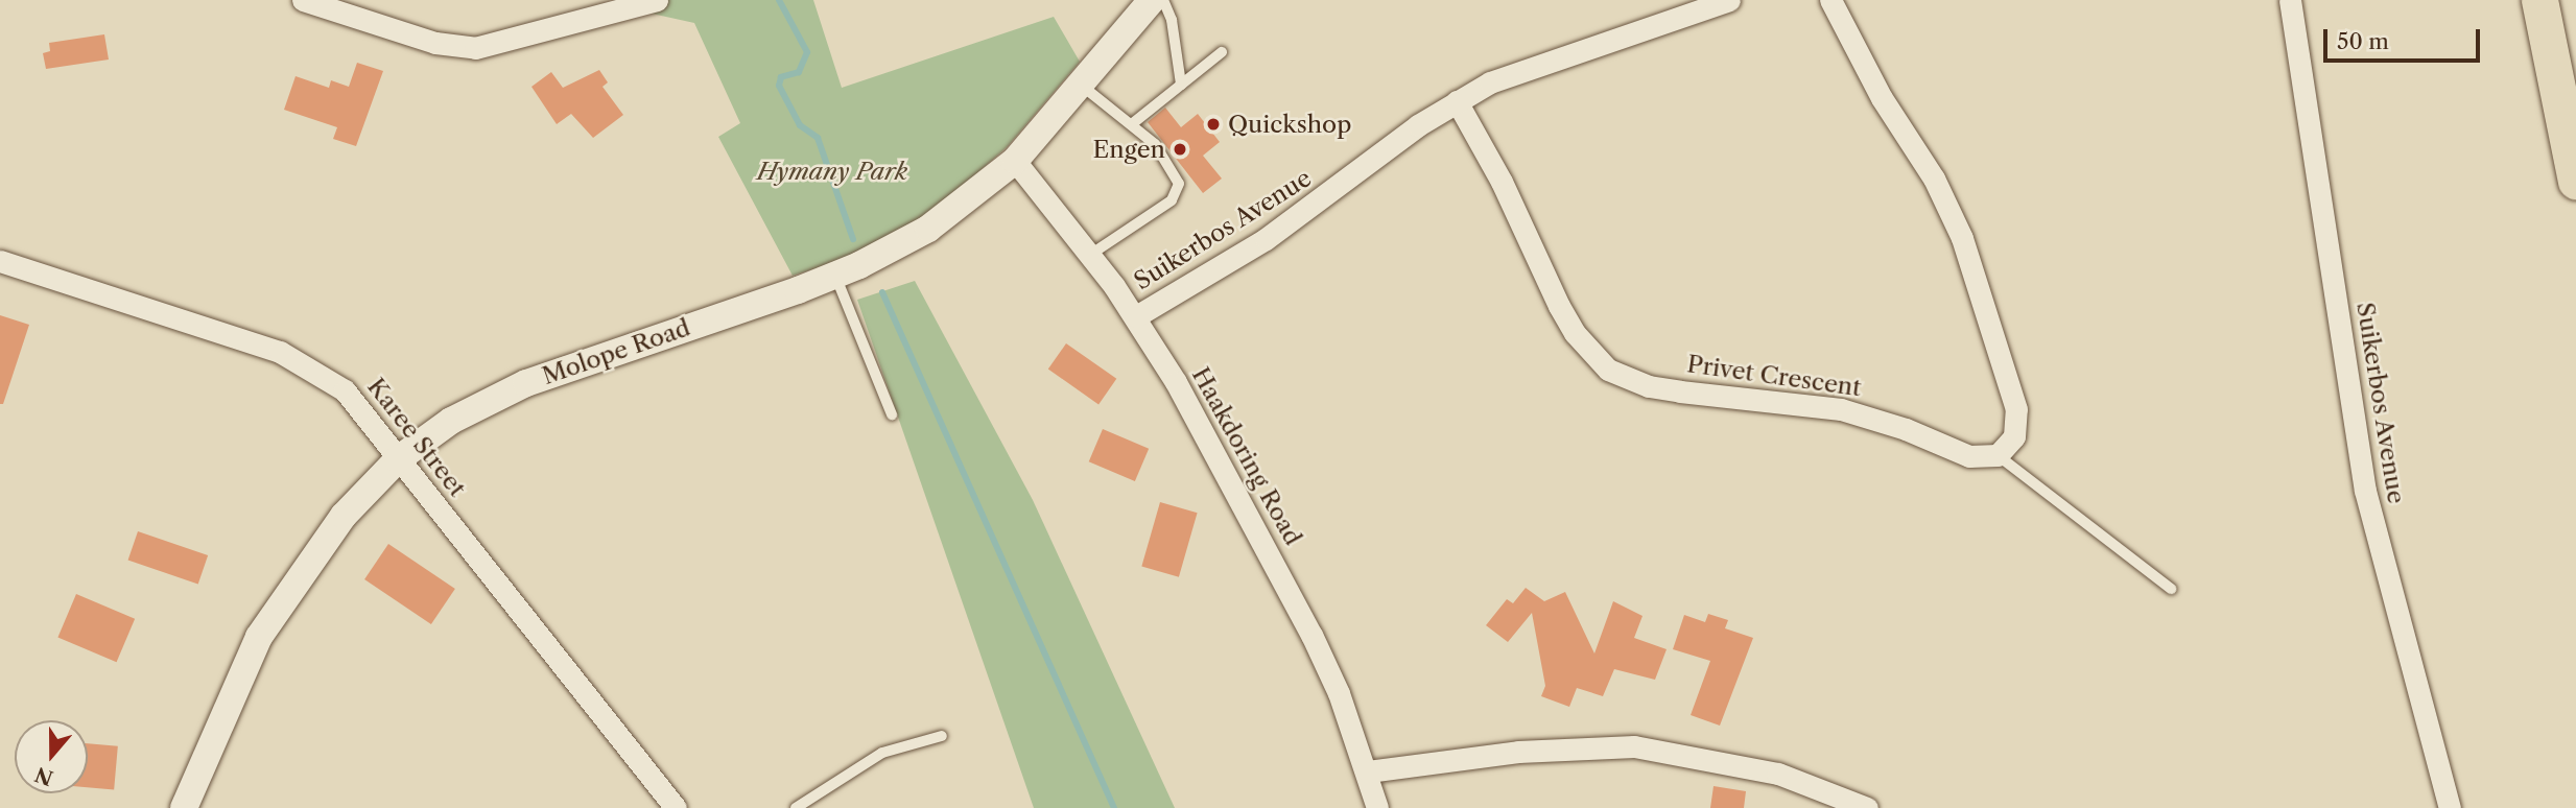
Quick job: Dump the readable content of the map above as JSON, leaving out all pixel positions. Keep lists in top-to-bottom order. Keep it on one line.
{"streets":{"street":["Suikerbos Avenue","Molope Road","Privet Crescent","Karee Street","Haakdoring Road"]},"crossings":[["Suikerbos Avenue","Privet Crescent"],["Suikerbos Avenue","Haakdoring Road"],["Molope Road","Karee Street"],["Molope Road","Haakdoring Road"]],"parks":["Hymany Park"],"places":["Quickshop","Engen"],"scale_bar":"50 m","north":"bottom"}
